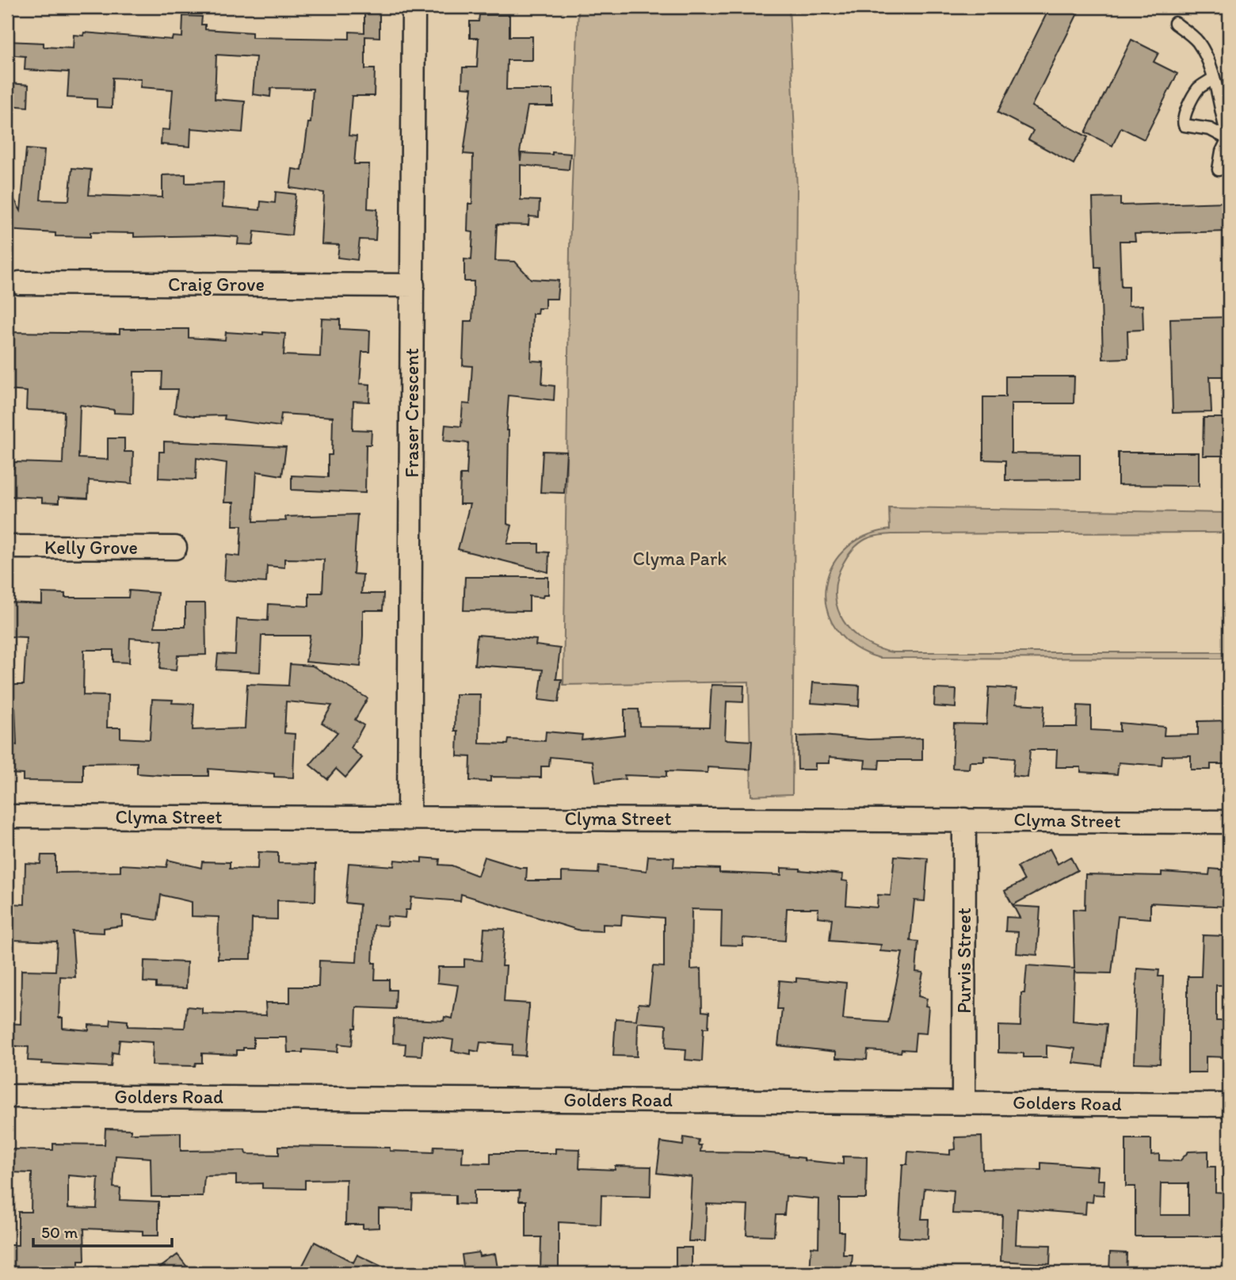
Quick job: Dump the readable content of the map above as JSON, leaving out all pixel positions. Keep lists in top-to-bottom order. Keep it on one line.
{"streets":{"street":["Craig Grove","Fraser Crescent","Kelly Grove","Clyma Street","Purvis Street","Golders Road"]},"crossings":[["Craig Grove","Fraser Crescent"],["Fraser Crescent","Clyma Street"],["Clyma Street","Purvis Street"],["Purvis Street","Golders Road"]],"parks":["Clyma Park"],"scale_bar":"50 m"}
